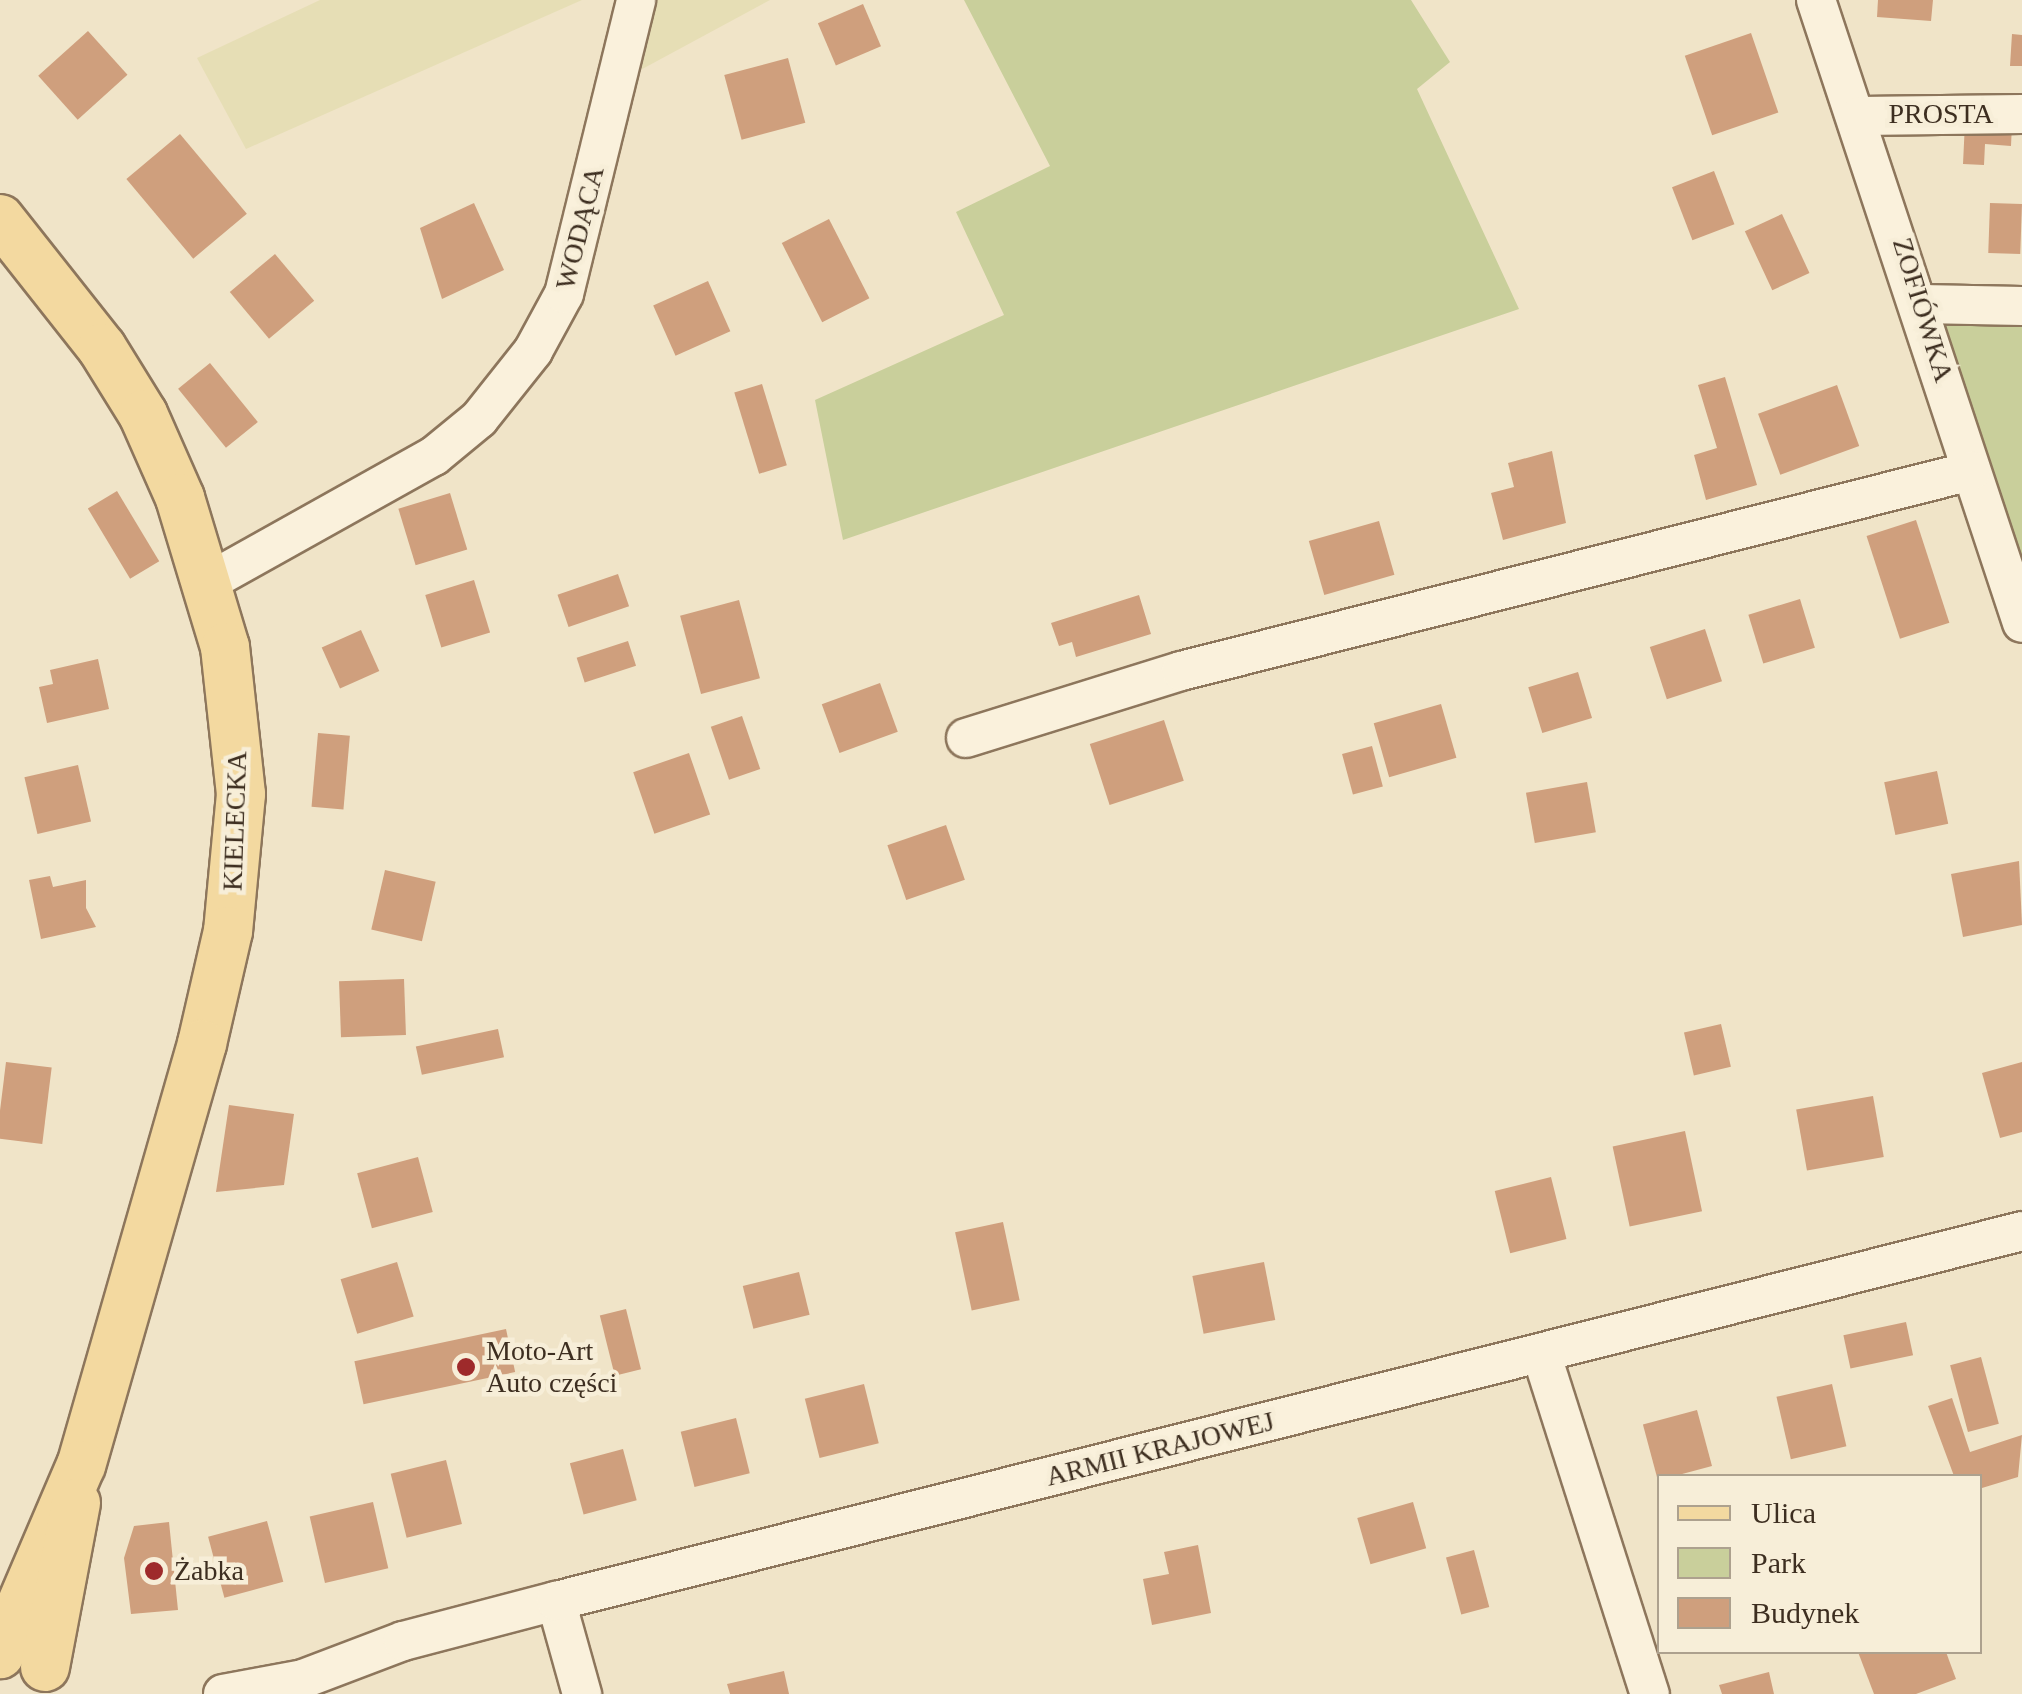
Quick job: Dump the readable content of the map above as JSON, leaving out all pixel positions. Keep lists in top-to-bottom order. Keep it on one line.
{"streets":{"main road":["KIELECKA"],"street":["PROSTA","WODĄCA","ZOFIÓWKA","ARMII KRAJOWEJ"]},"crossings":[["PROSTA","ZOFIÓWKA"],["WODĄCA","KIELECKA"]],"places":["Moto-Art Auto części","Żabka"],"legend":["Ulica","Park","Budynek"]}
